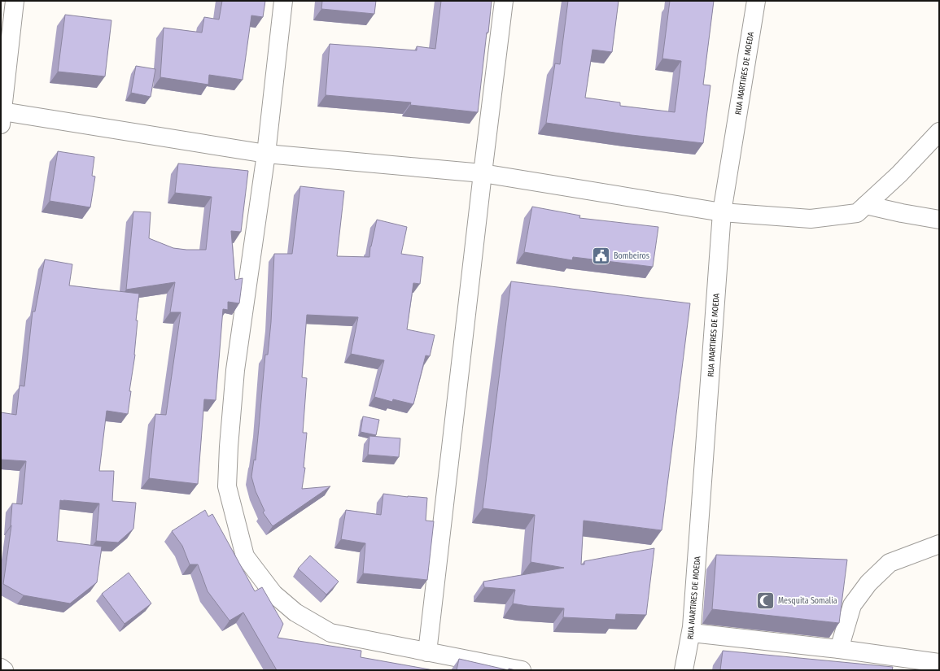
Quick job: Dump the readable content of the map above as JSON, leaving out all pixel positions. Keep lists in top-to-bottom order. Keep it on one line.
{"streets":{"street":["RUA MARTIRES DE MOEDA"]},"places":{"public building":["Bombeiros"],"mosque":["Mesquita Somalia"]}}
